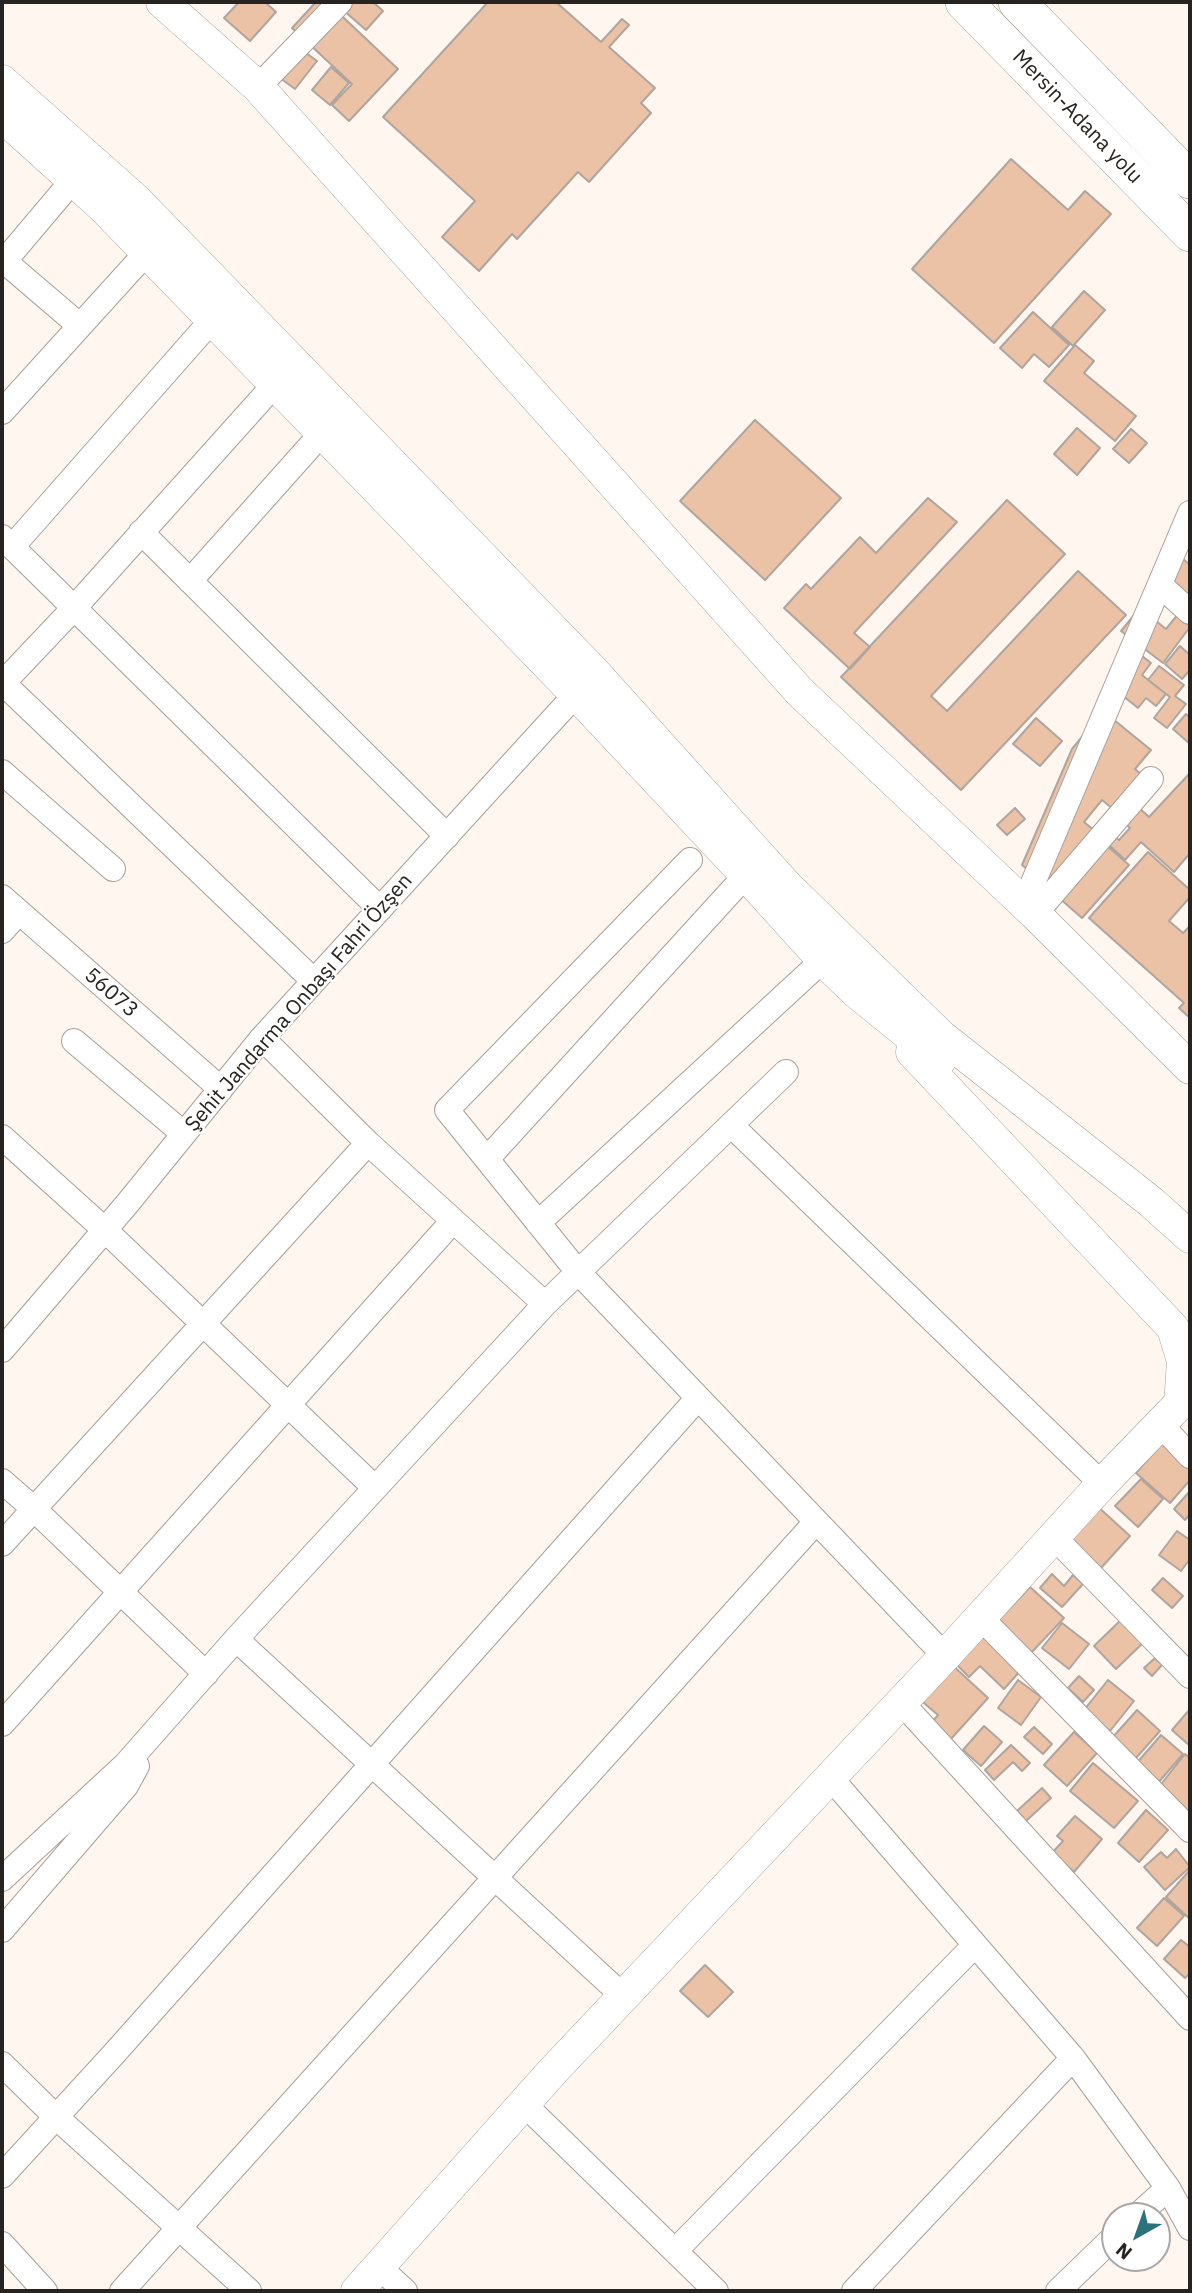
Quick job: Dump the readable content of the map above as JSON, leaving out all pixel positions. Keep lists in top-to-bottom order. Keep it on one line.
{"streets":{"highway":["Mersin-Adana yolu"],"street":["56073","Şehit Jandarma Onbaşı Fahri Özşen"]},"crossings":[["56073","Şehit Jandarma Onbaşı Fahri Özşen"]],"north":"bottom left"}
